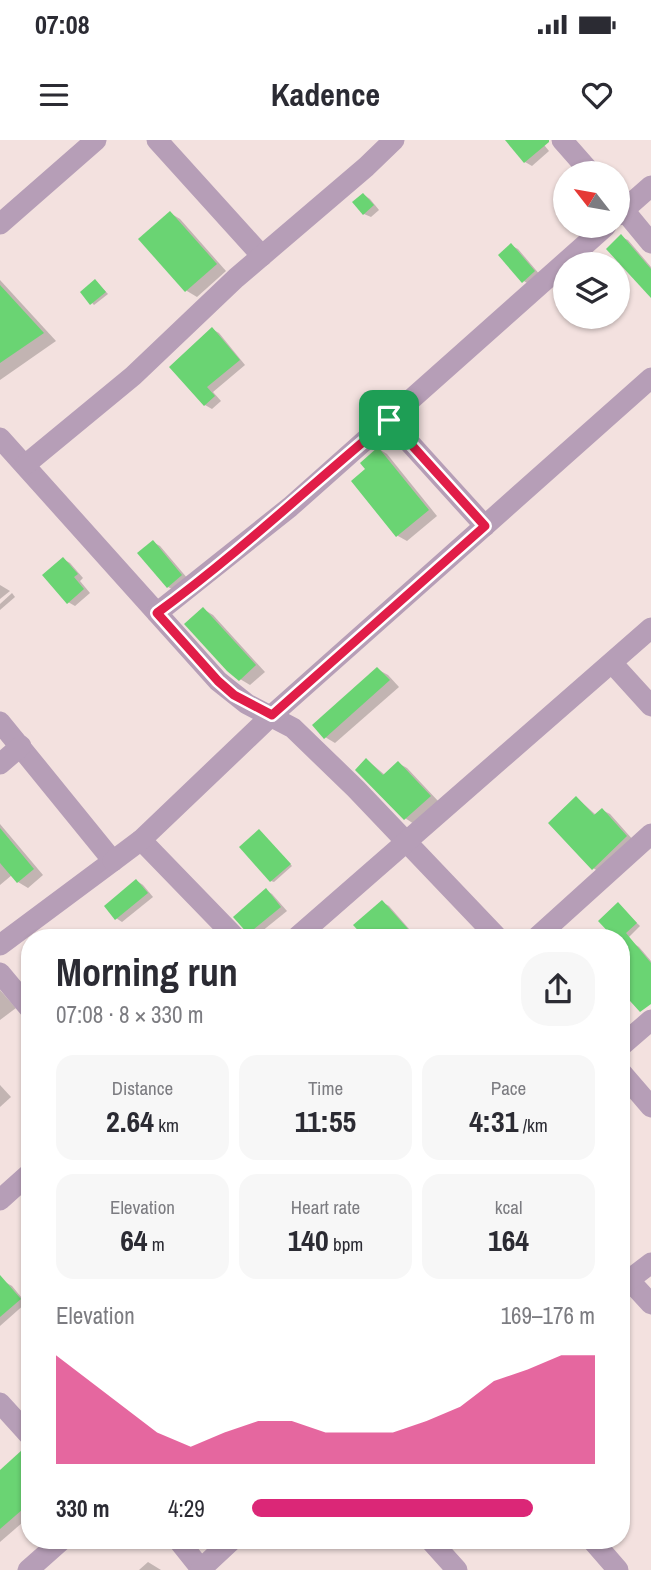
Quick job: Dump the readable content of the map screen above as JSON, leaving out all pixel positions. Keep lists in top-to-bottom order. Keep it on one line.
{"north":"top left","page":{"status":"07:08","header":"Kadence","heading":["Morning run","07:08 · 8 × 330 m"],"stats":[["Distance","2.64 km"],["Time","11:55"],["Pace","4:31 /km"],["Elevation","64 m"],["Heart rate","140 bpm"],["kcal","164"]],"chart":["Elevation","169–176 m"],"list":[{"name":"330 m","note":"4:29"}]}}
